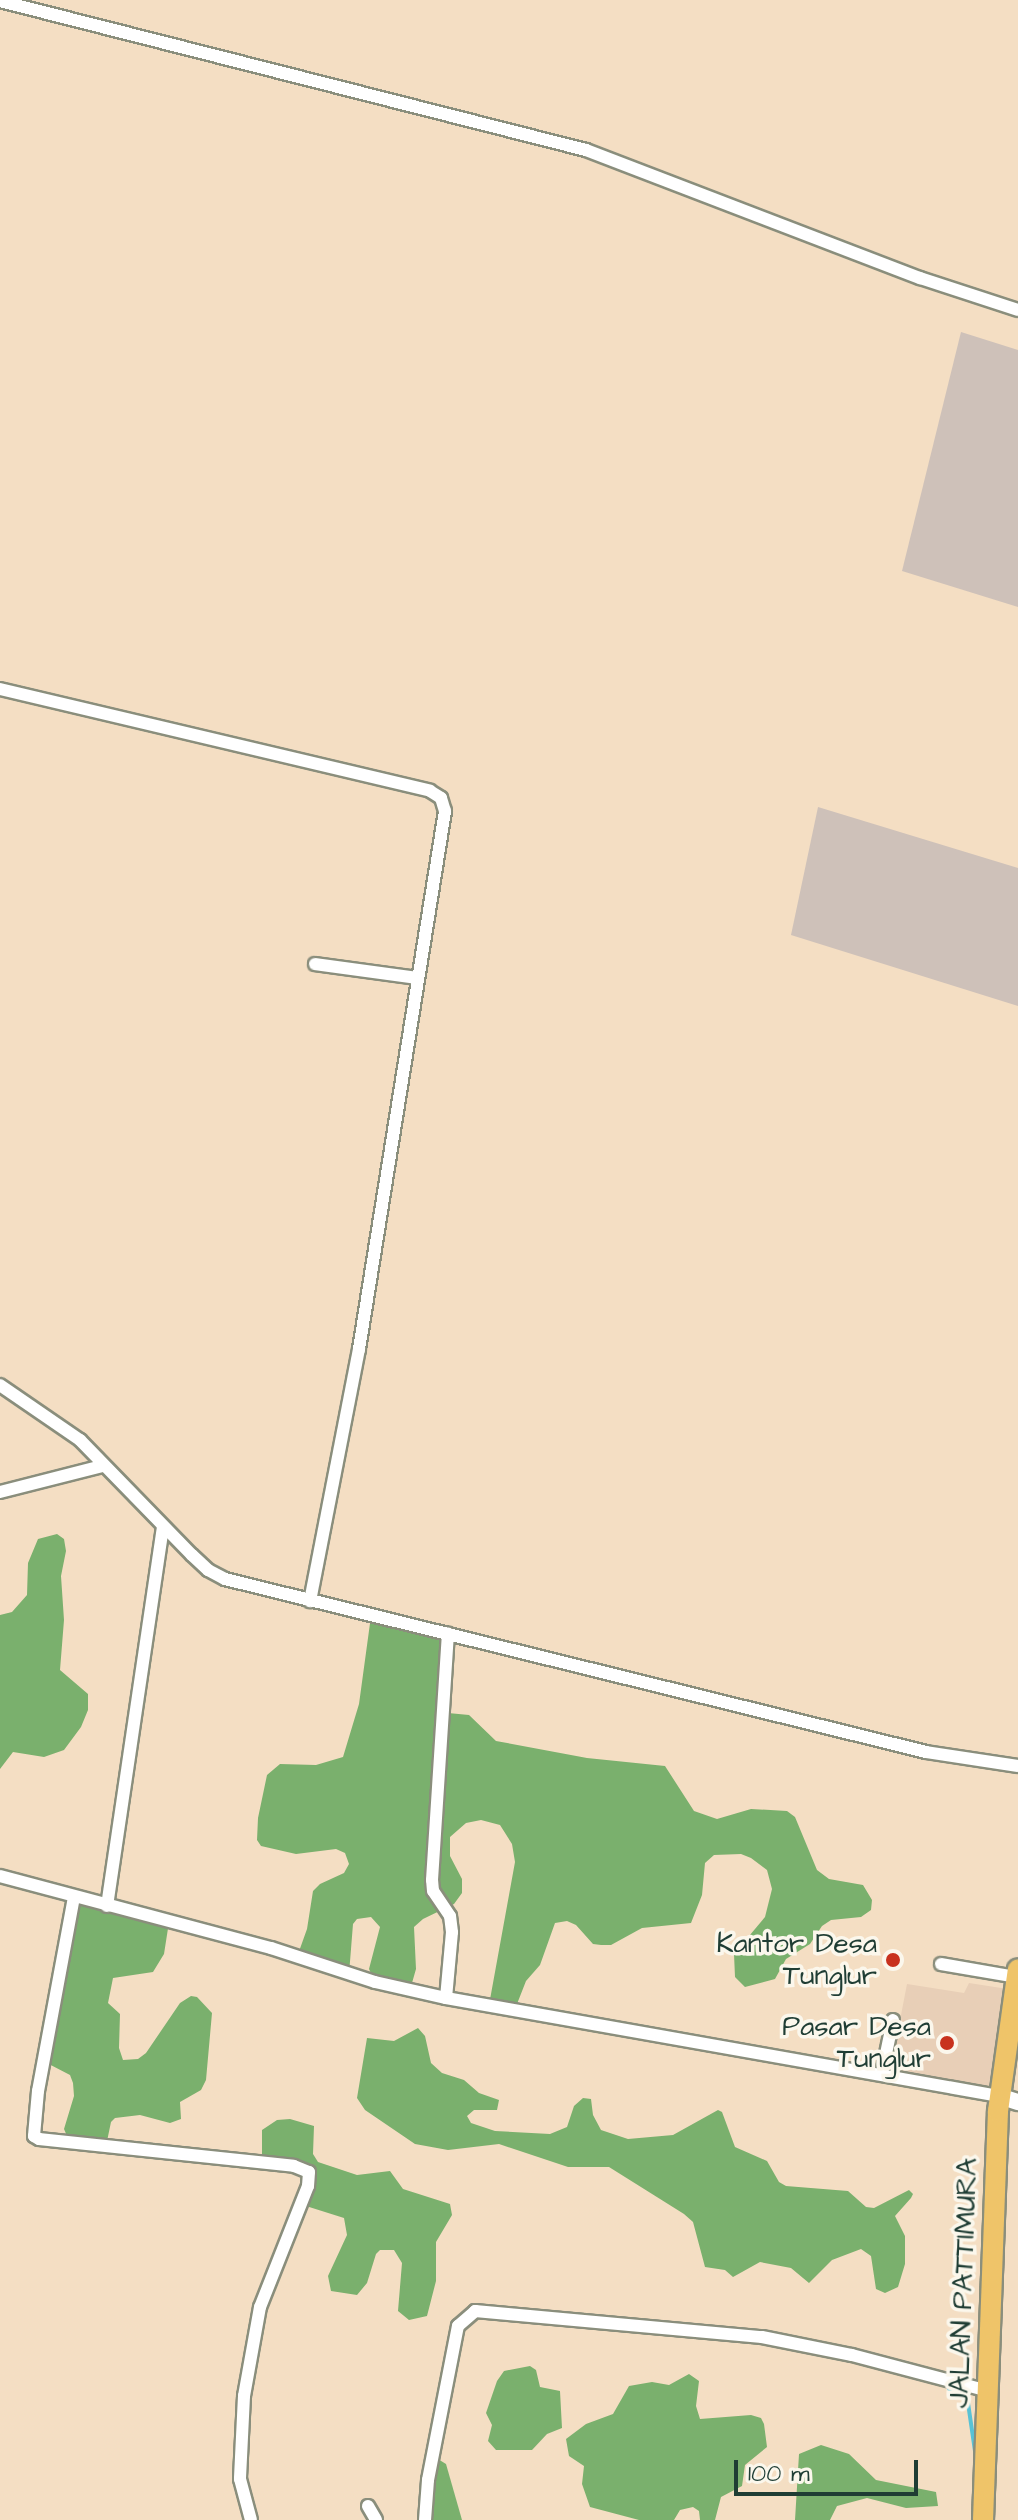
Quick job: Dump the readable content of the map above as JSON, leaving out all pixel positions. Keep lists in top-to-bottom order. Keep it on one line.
{"streets":{"main road":["JALAN PATTIMURA"]},"places":["Kantor Desa Tunglur","Pasar Desa Tunglur"],"scale_bar":"100 m"}
